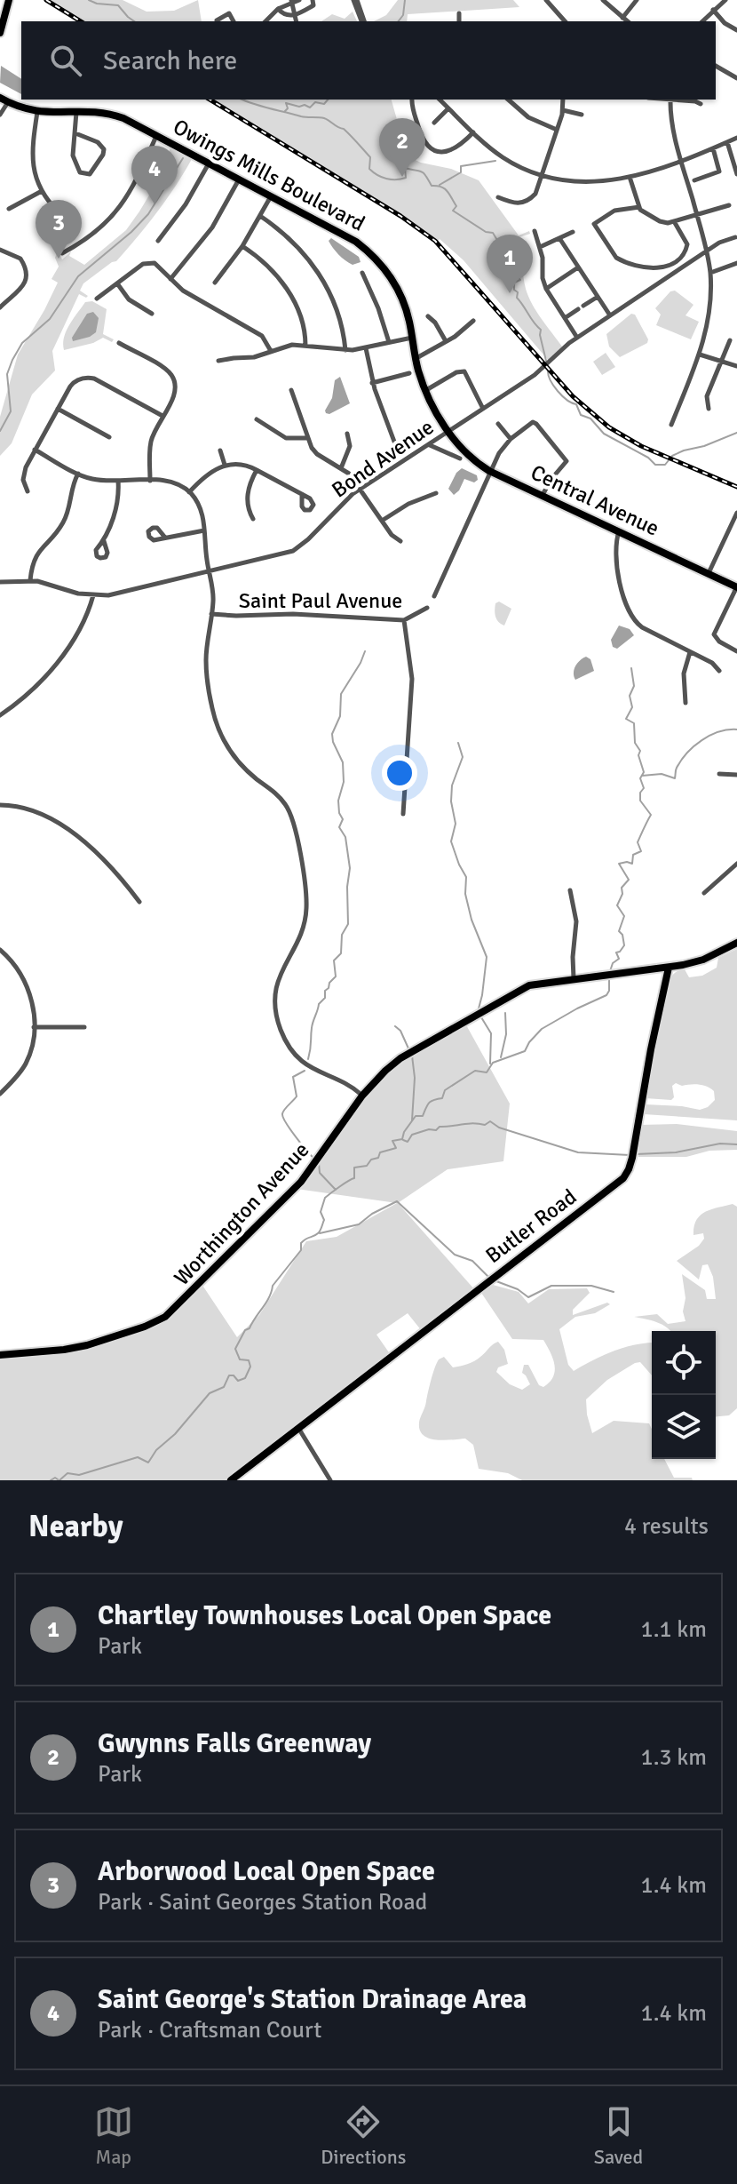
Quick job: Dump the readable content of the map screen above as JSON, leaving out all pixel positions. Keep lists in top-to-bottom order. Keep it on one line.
{"streets":{"main road":["Owings Mills Boulevard","Central Avenue","Worthington Avenue","Butler Road"],"street":["Bond Avenue","Saint Paul Avenue"]},"crossings":[["Owings Mills Boulevard","Bond Avenue"],["Owings Mills Boulevard","Central Avenue"],["Bond Avenue","Central Avenue"],["Central Avenue","Saint Paul Avenue"],["Worthington Avenue","Butler Road"]],"page":{"search":"Search here","pins":["2","4","3","1"],"heading":["Nearby","4 results"],"list":[{"mark":"1","name":"Chartley Townhouses Local Open Space","note":"Park","value":"1.1 km"},{"mark":"2","name":"Gwynns Falls Greenway","note":"Park","value":"1.3 km"},{"mark":"3","name":"Arborwood Local Open Space","note":"Park · Saint Georges Station Road","value":"1.4 km"},{"mark":"4","name":"Saint George's Station Drainage Area","note":"Park · Craftsman Court","value":"1.4 km"}],"nav":["Map","Directions","Saved"]}}
